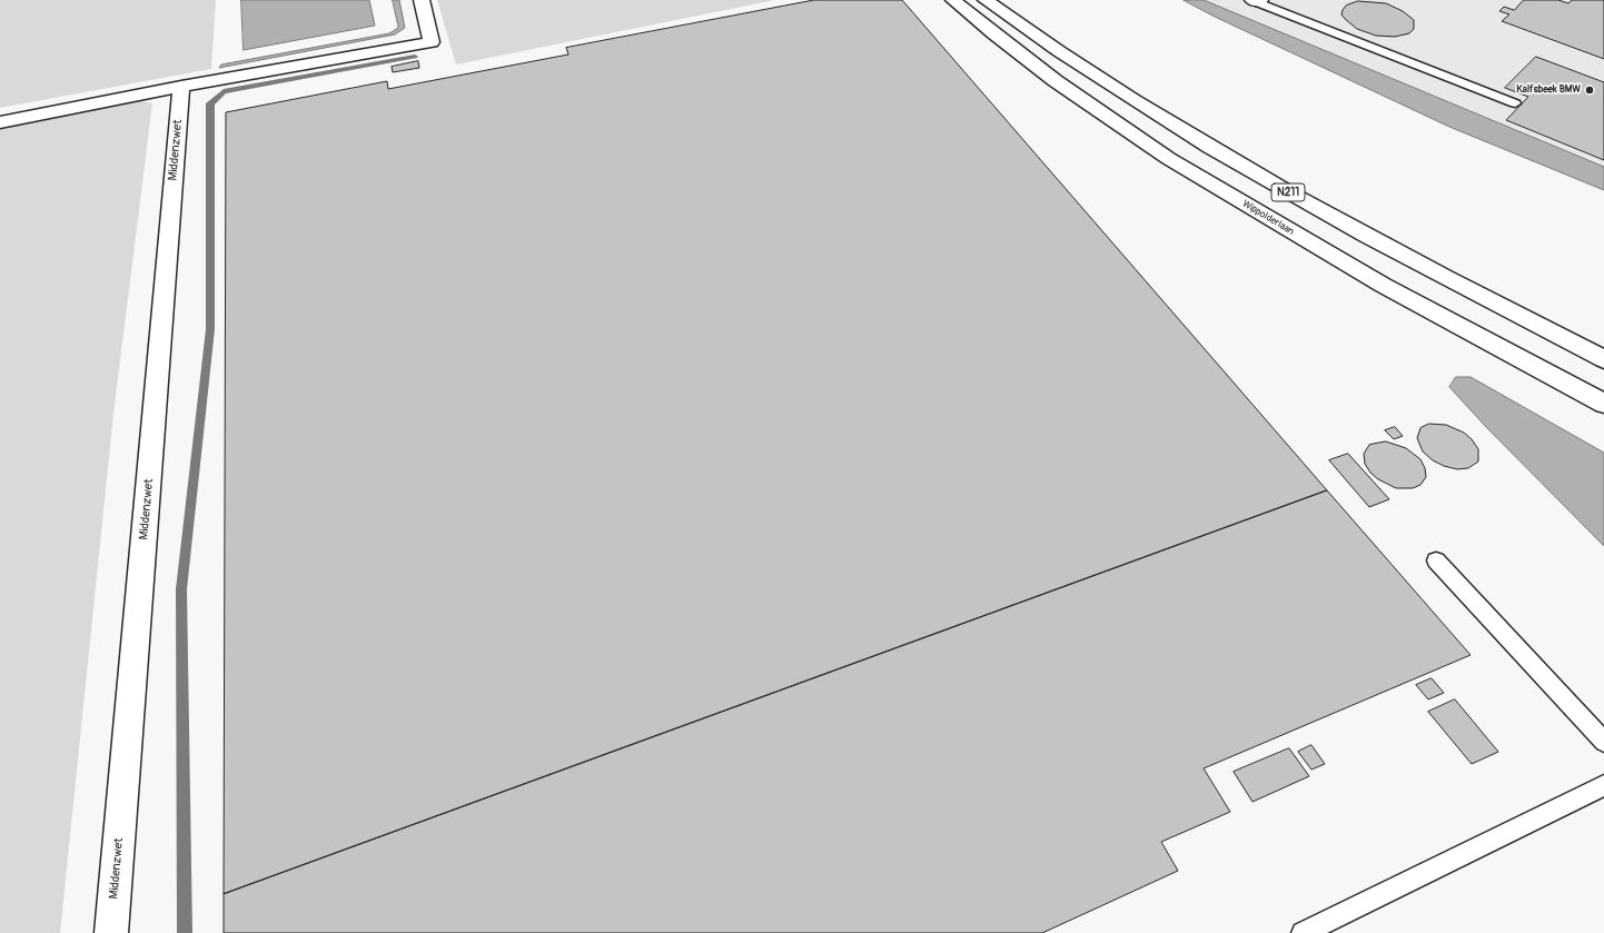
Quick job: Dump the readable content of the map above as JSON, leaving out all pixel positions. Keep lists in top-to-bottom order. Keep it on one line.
{"streets":{"main road":["Middenzwet","N211","Wippolderlaan"]},"places":["Kalfsbeek BMW"]}
